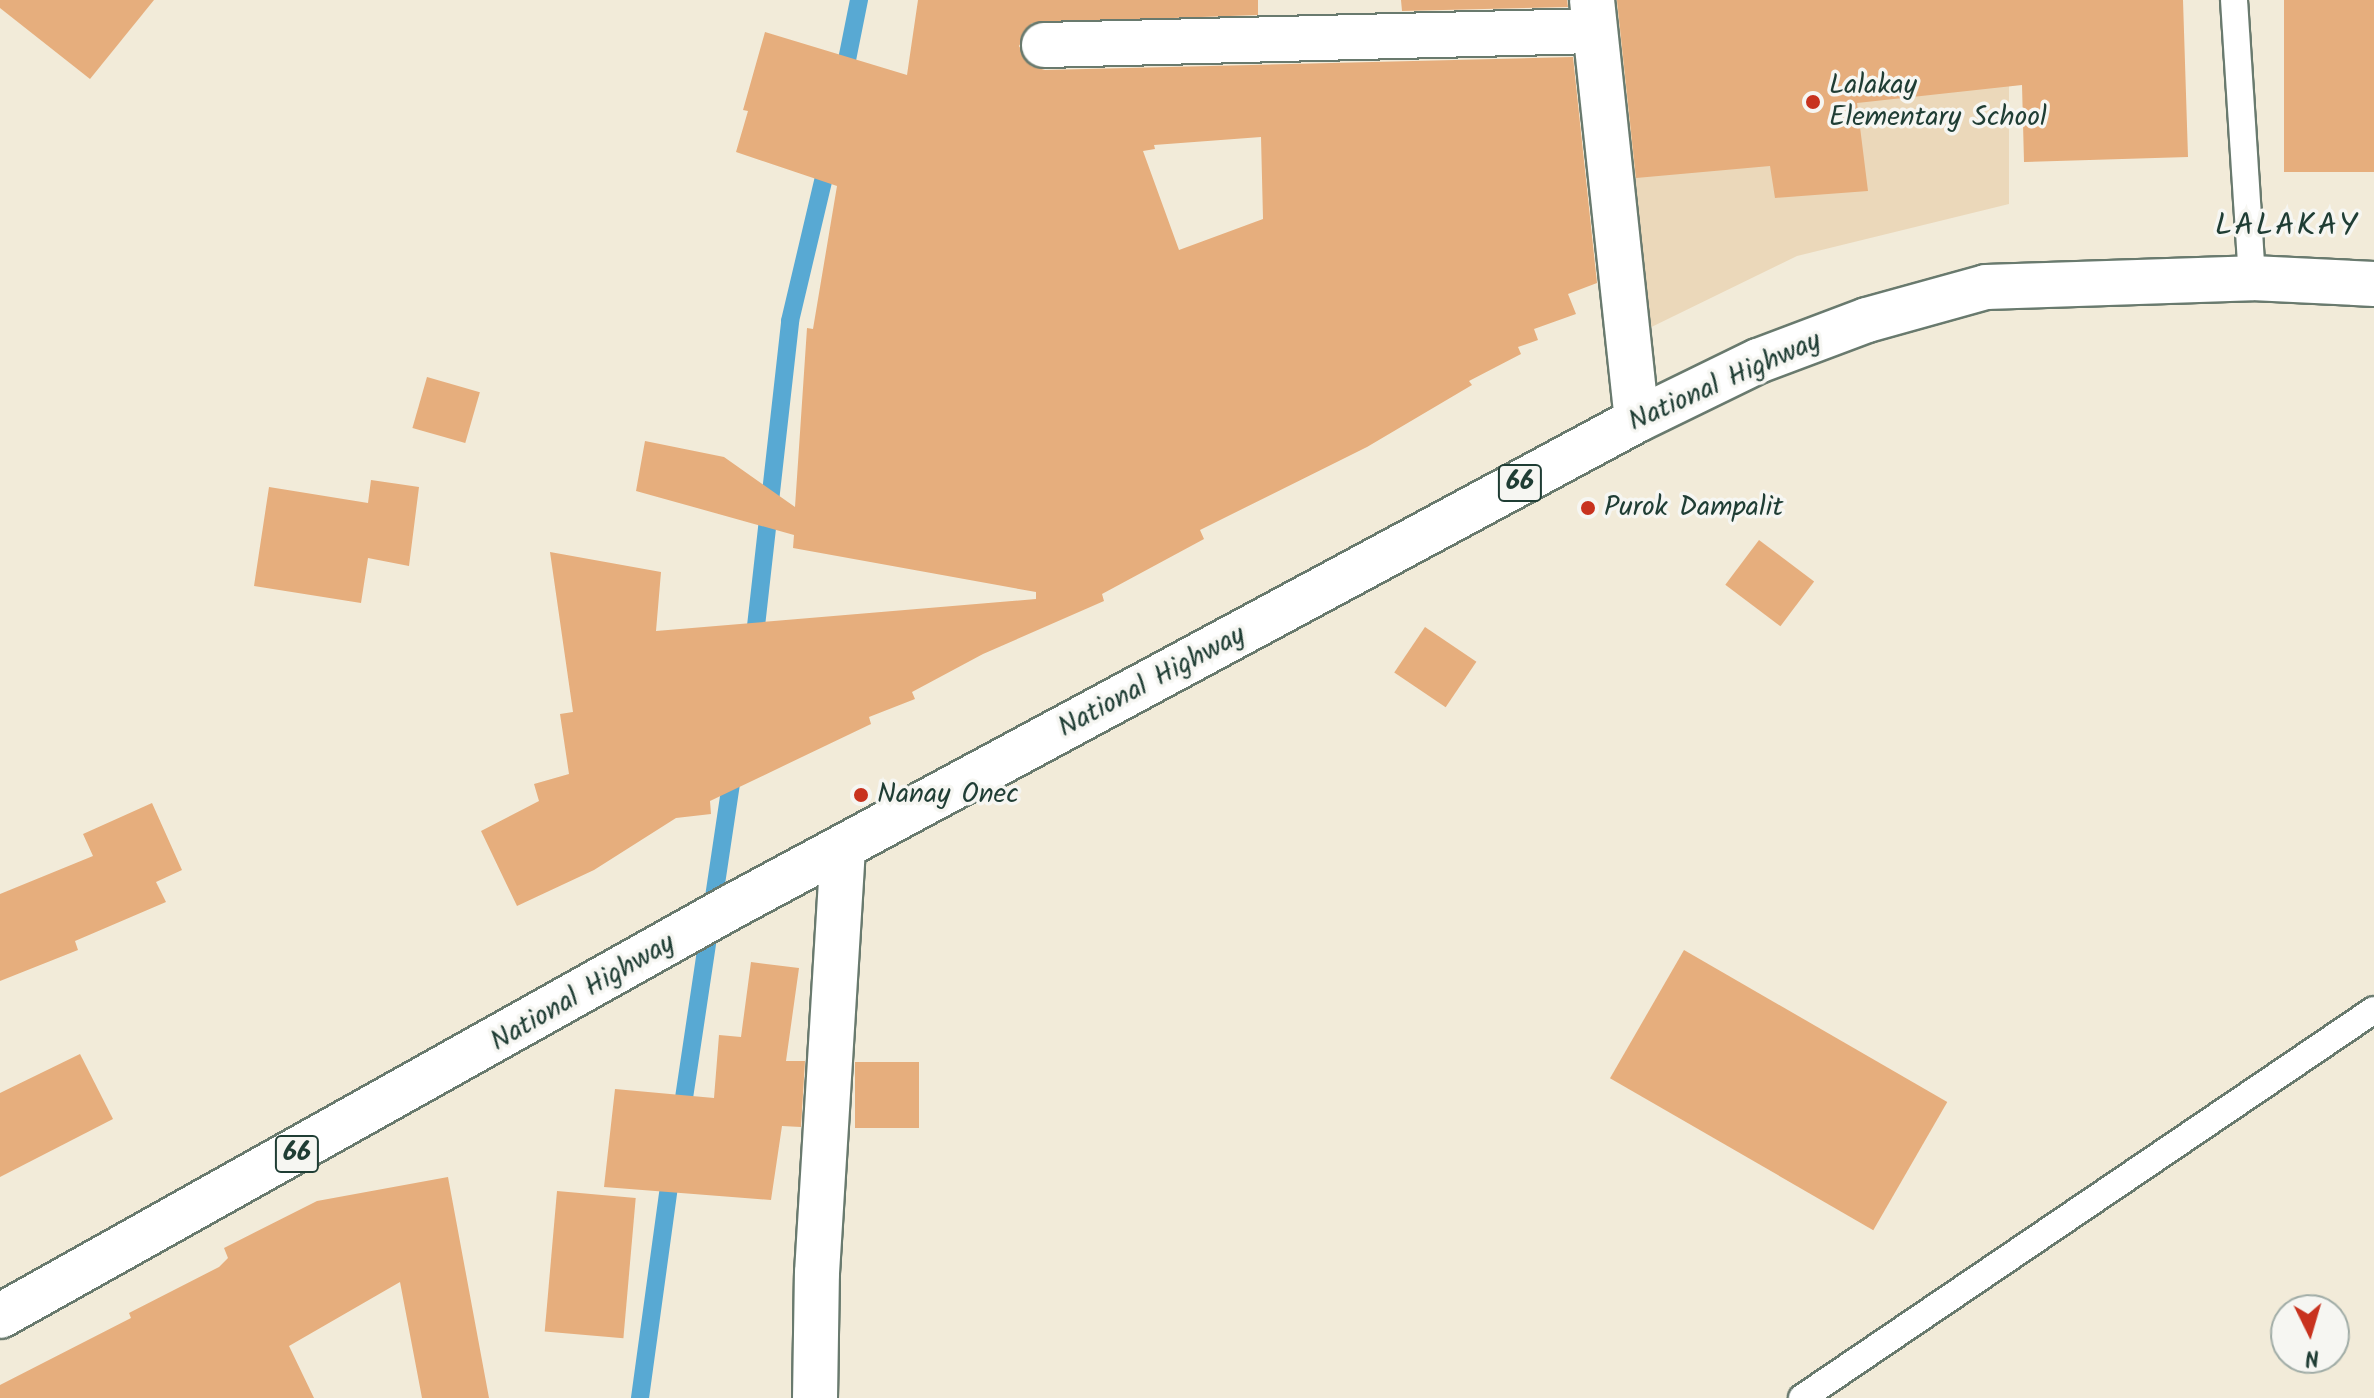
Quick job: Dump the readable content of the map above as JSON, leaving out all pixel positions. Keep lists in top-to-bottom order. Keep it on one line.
{"streets":{"main road":["National Highway","66"]},"districts":["LALAKAY"],"places":["Lalakay Elementary School","Purok Dampalit","Nanay Onec"],"north":"bottom"}
